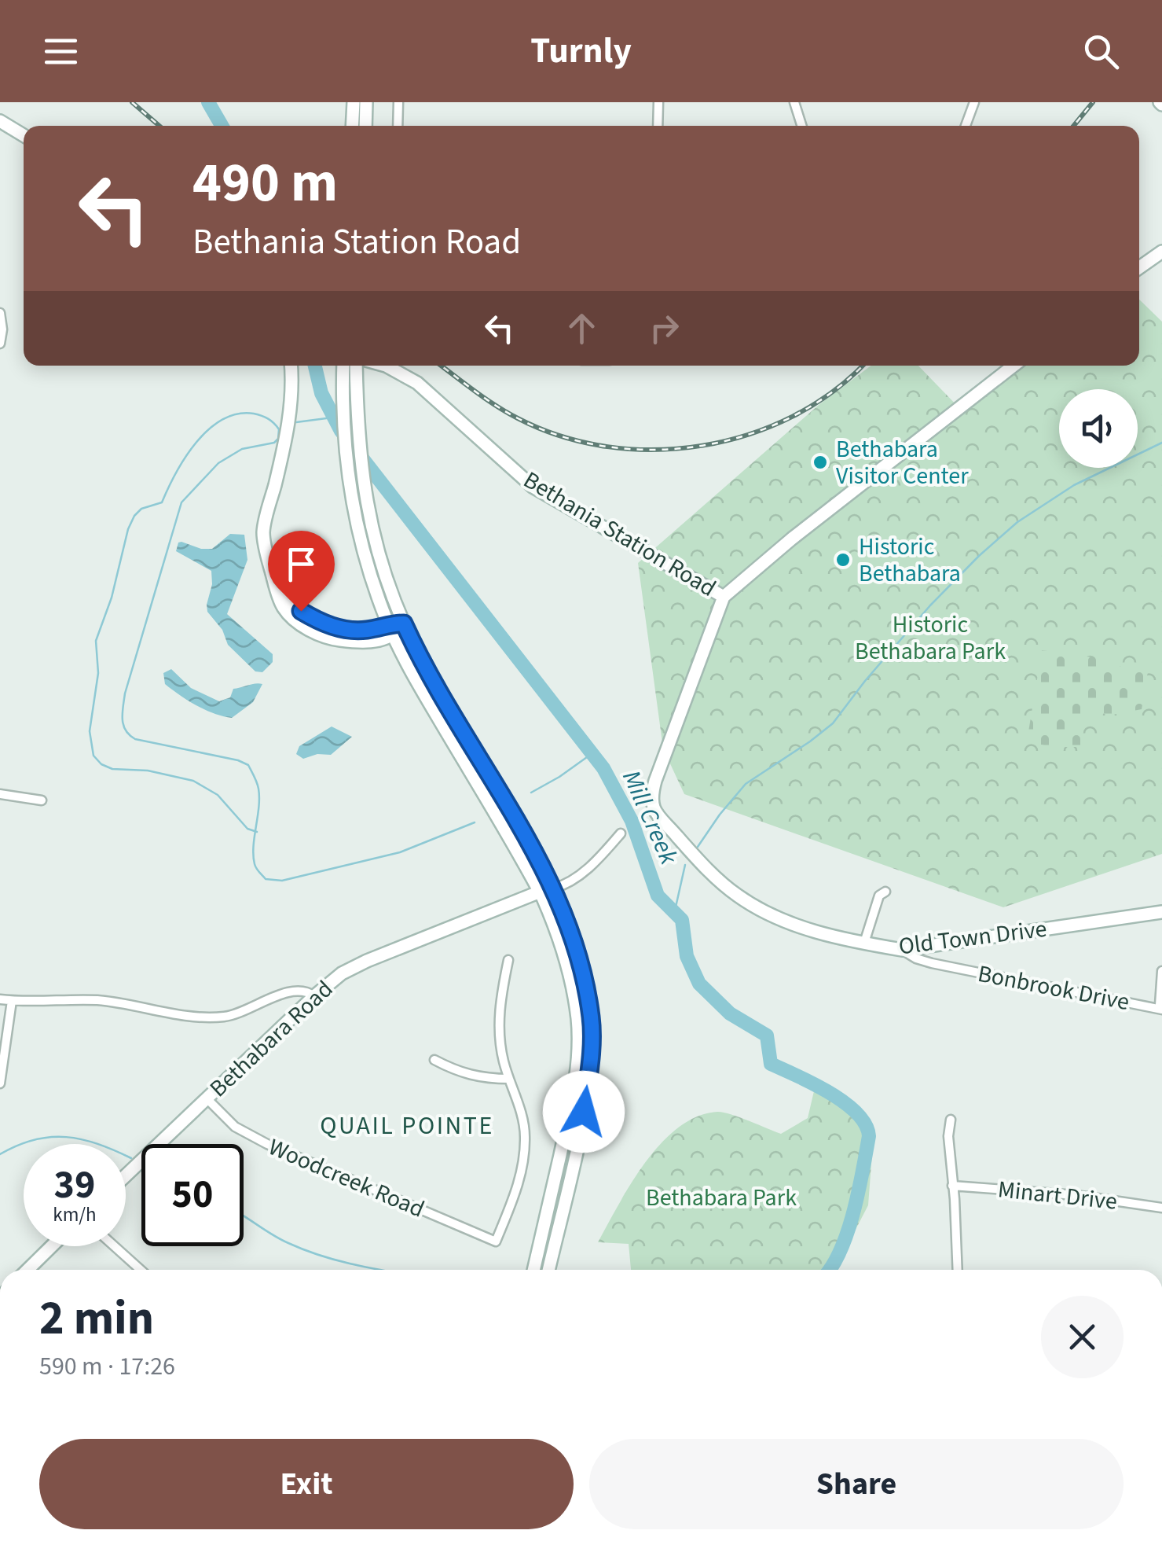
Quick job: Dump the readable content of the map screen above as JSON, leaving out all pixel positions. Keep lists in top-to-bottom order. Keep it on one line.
{"streets":{"street":["Bethania Station Road","Old Town Drive","Bonbrook Drive","Bethabara Road","Woodcreek Road","Minart Drive"]},"crossings":[["Bethania Station Road","Old Town Drive"],["Old Town Drive","Bonbrook Drive"],["Bethabara Road","Woodcreek Road"]],"districts":["QUAIL POINTE"],"water":["Mill Creek"],"parks":["Historic Bethabara Park","Bethabara Park"],"places":["Bethabara Visitor Center","Historic Bethabara"],"page":{"header":"Turnly","turn":["490 m","Bethania Station Road"],"speed":"39 km/h","limit":"50","heading":["2 min","590 m · 17:26"],"buttons":["Exit","Share"]}}
